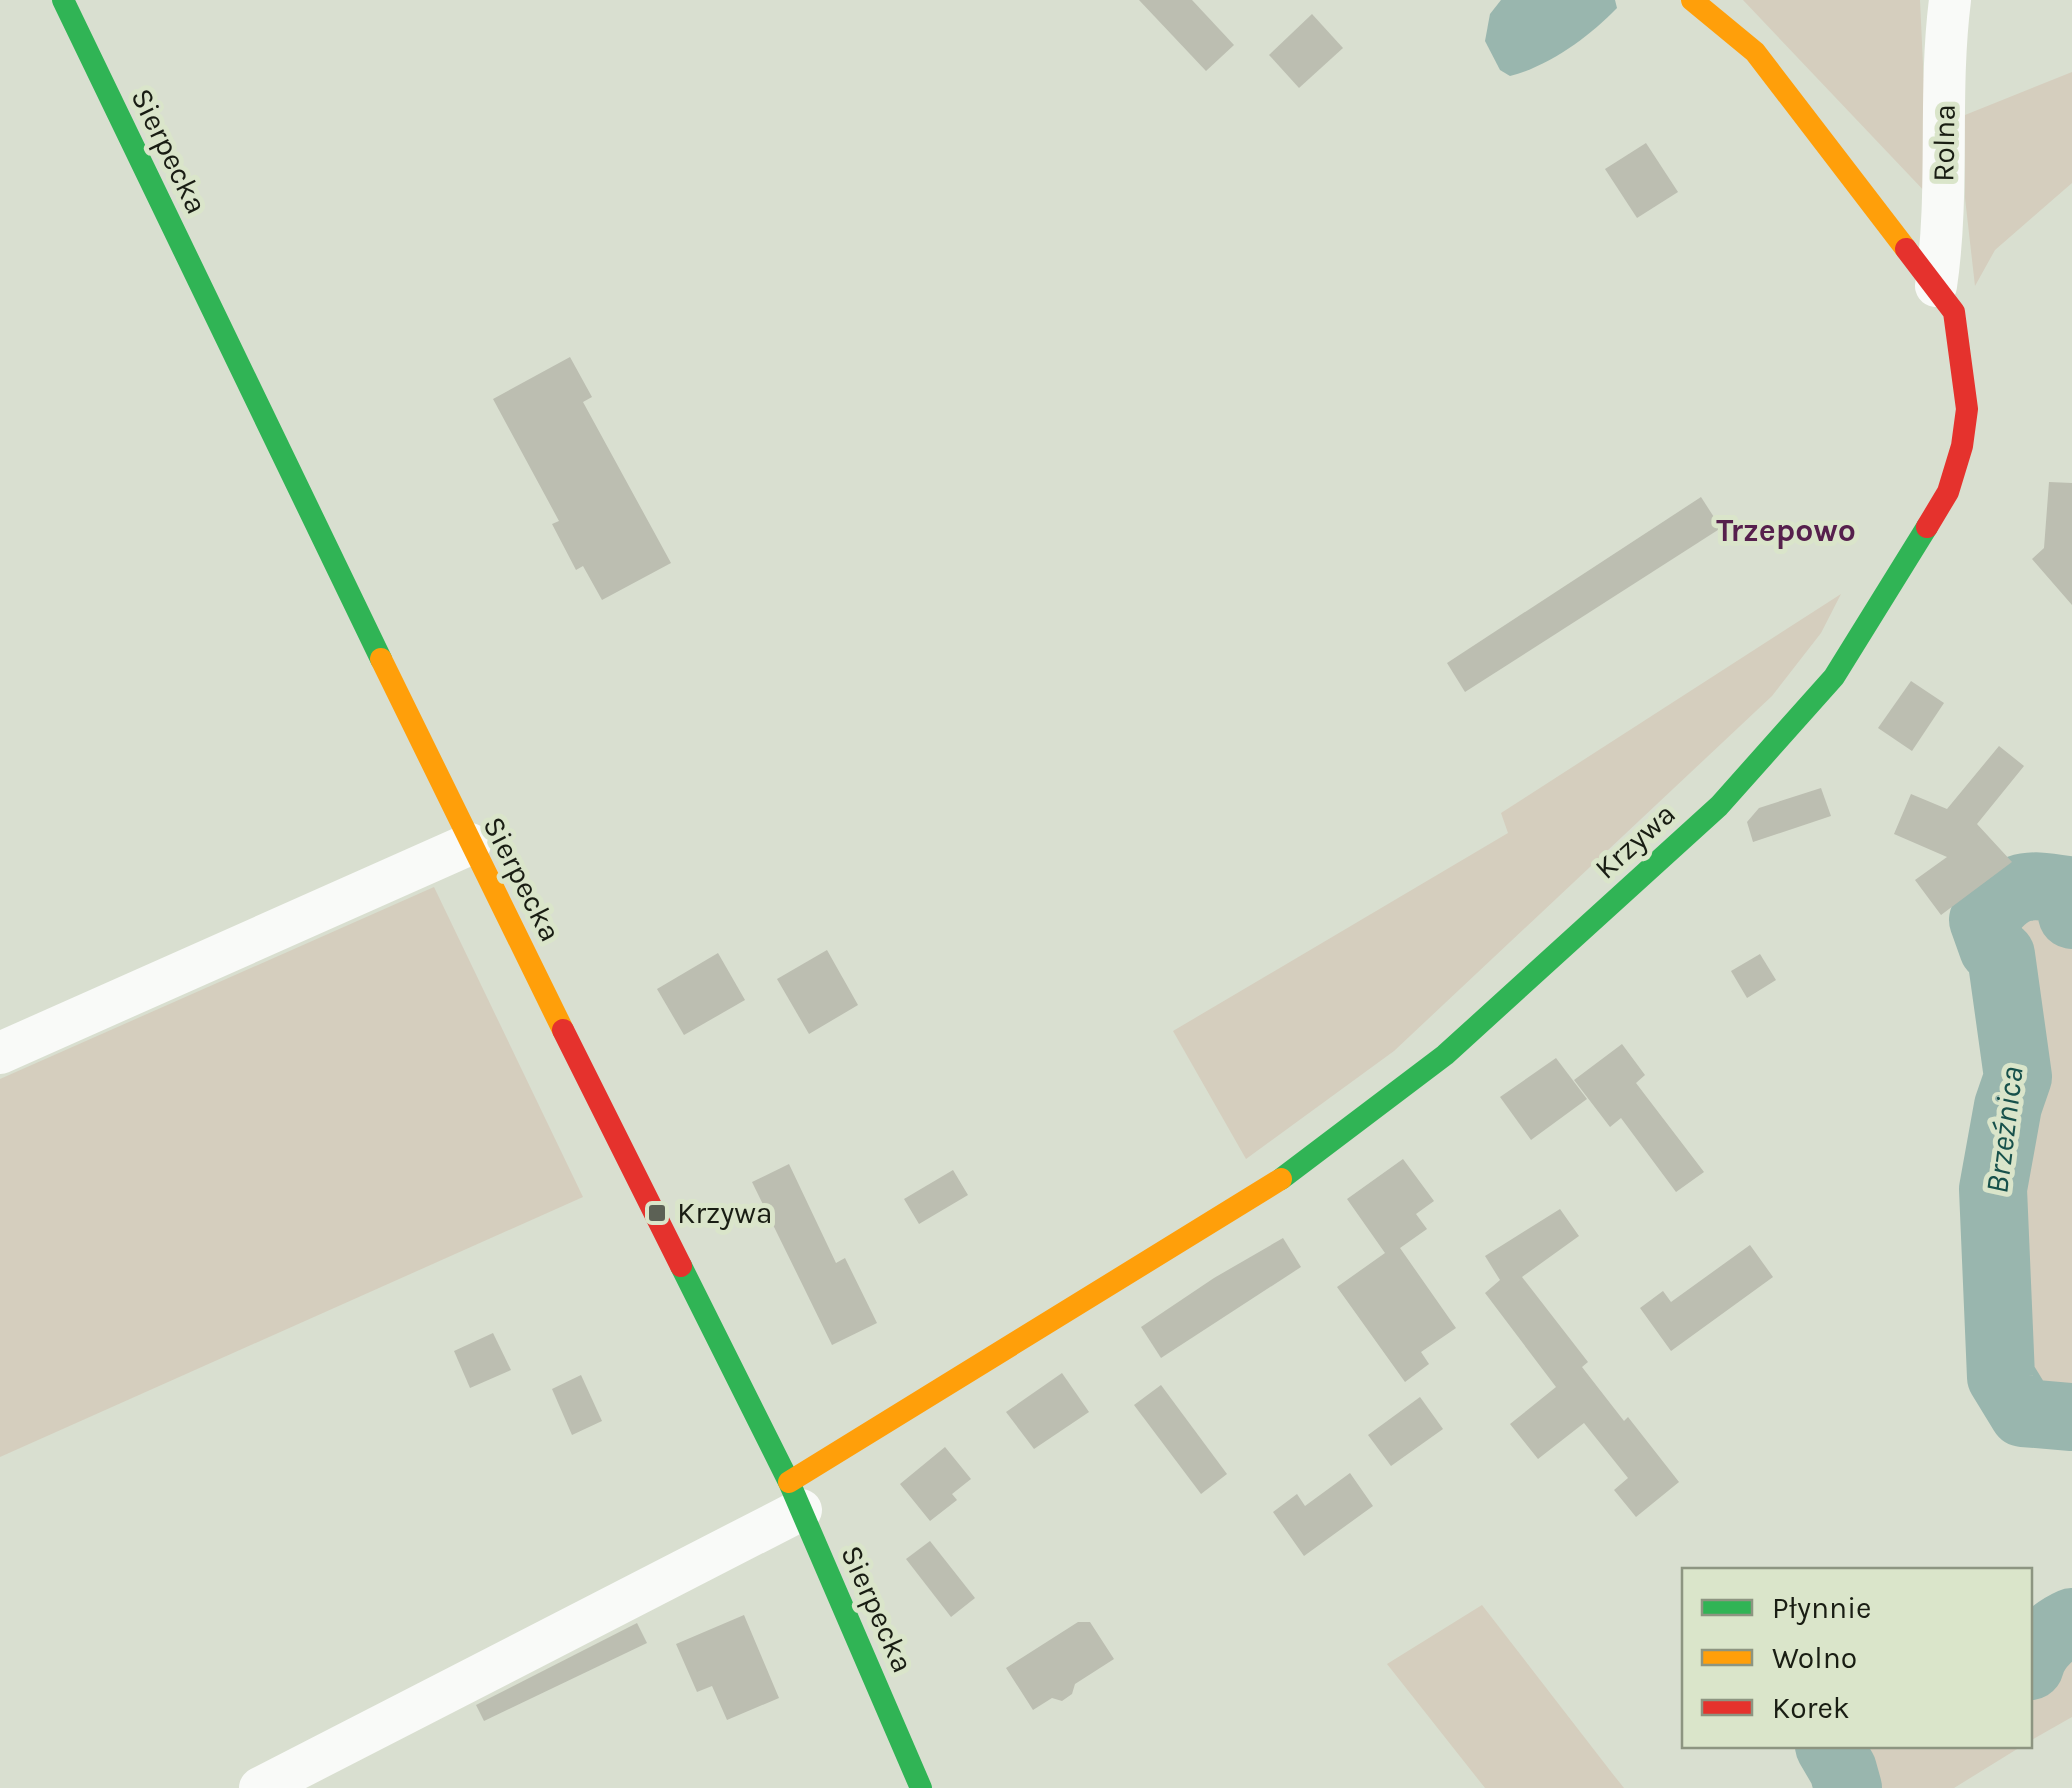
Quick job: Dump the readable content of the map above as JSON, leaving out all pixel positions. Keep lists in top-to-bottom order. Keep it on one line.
{"streets":{"street":["Rolna","Sierpecka","Krzywa"]},"crossings":[["Rolna","Krzywa"],["Sierpecka","Krzywa"]],"districts":["Trzepowo"],"water":["Brzeźnica"],"places":{"transit":["Krzywa"]},"legend":["Płynnie","Wolno","Korek"]}
